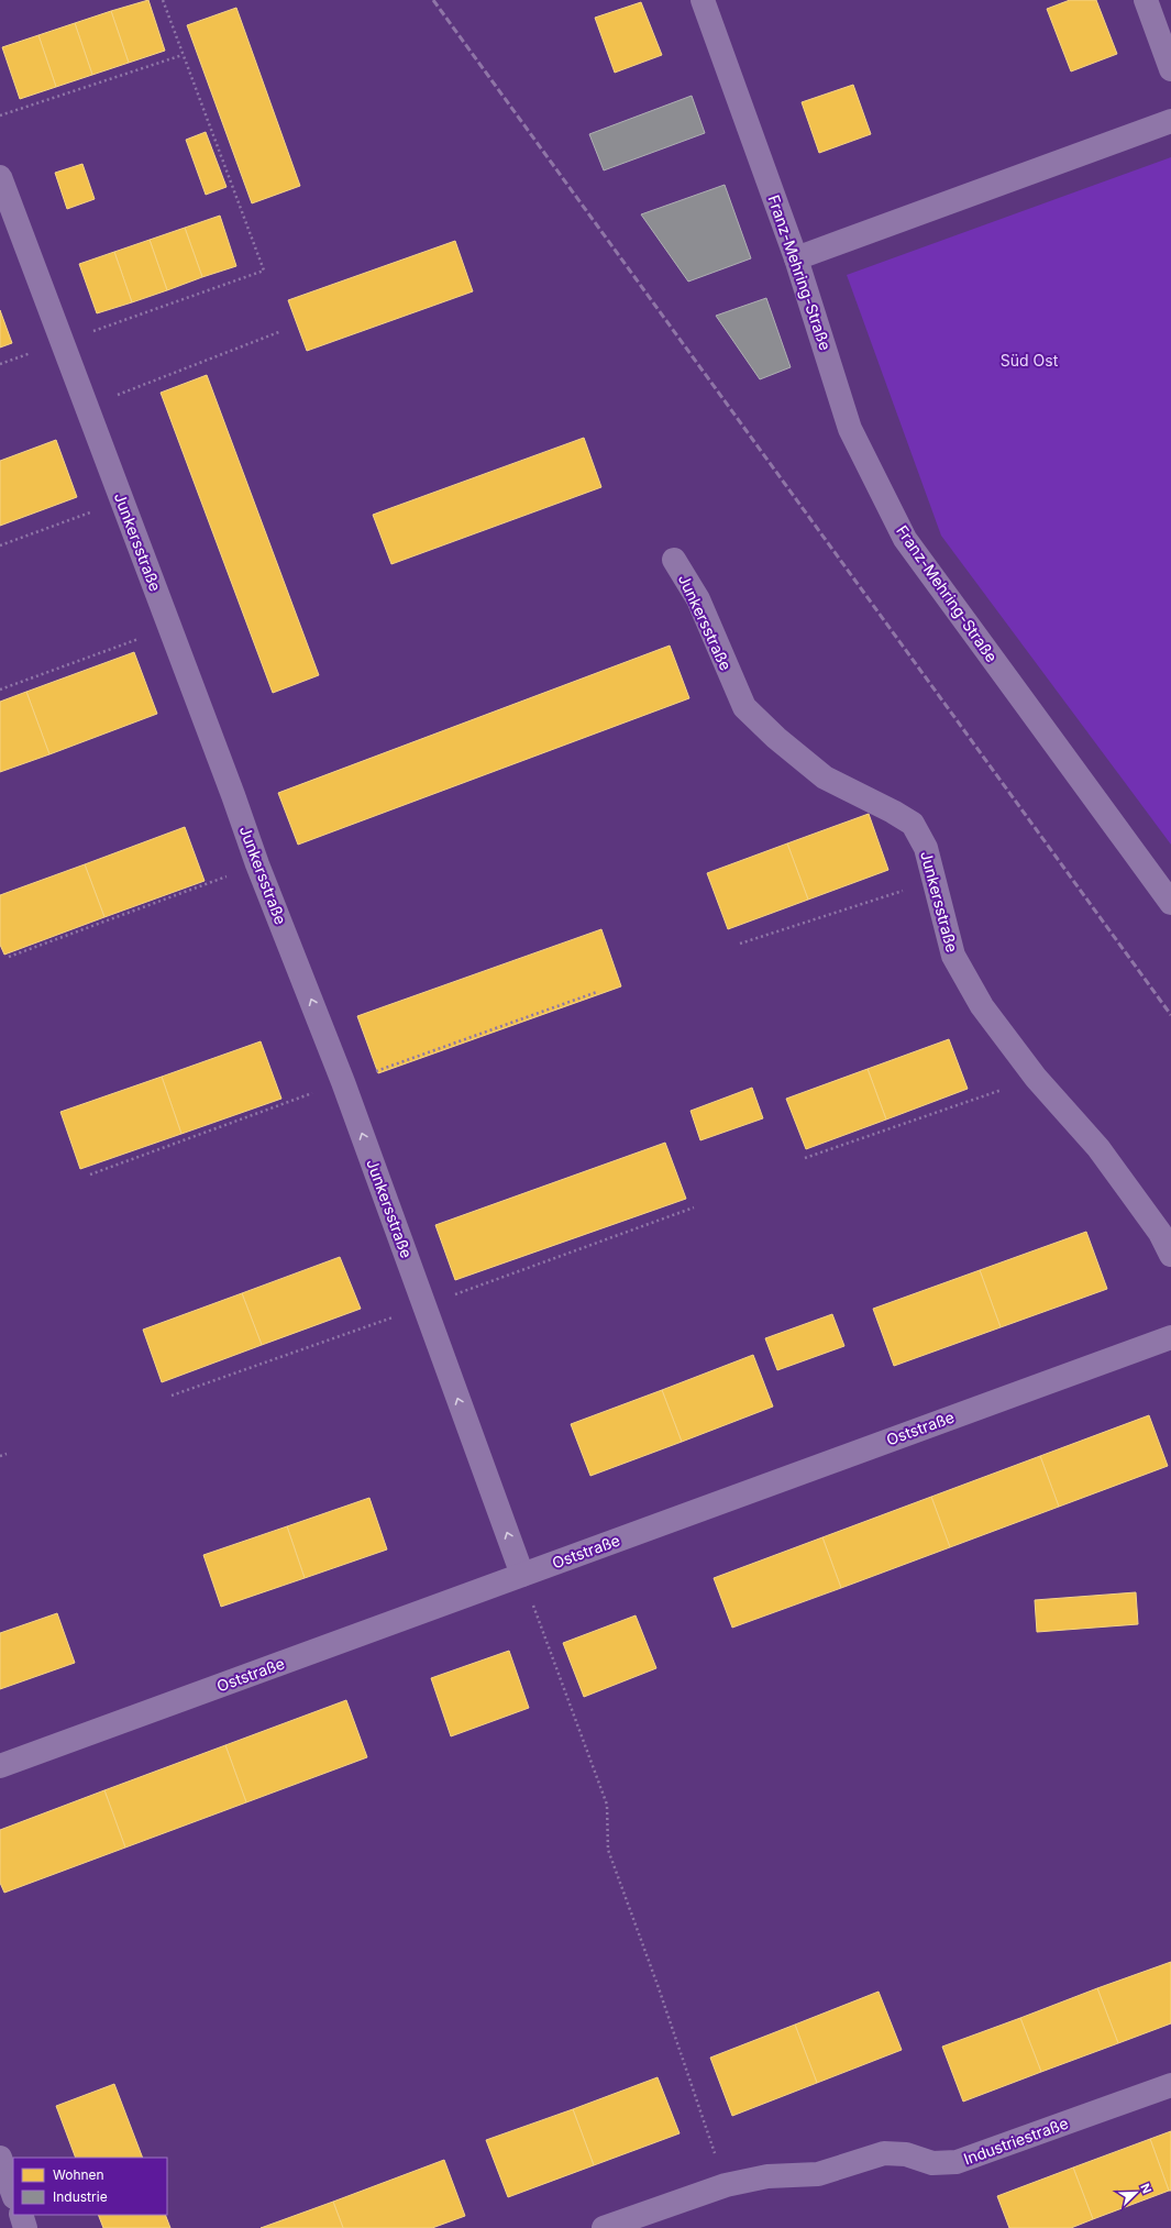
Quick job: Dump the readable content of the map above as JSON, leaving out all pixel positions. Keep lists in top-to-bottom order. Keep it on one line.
{"streets":{"street":["Franz-Mehring-Straße","Junkersstraße","Oststraße","Industriestraße"]},"crossings":[["Junkersstraße","Oststraße"]],"parks":["Süd Ost"],"legend":["Wohnen","Industrie"],"north":"top right"}
